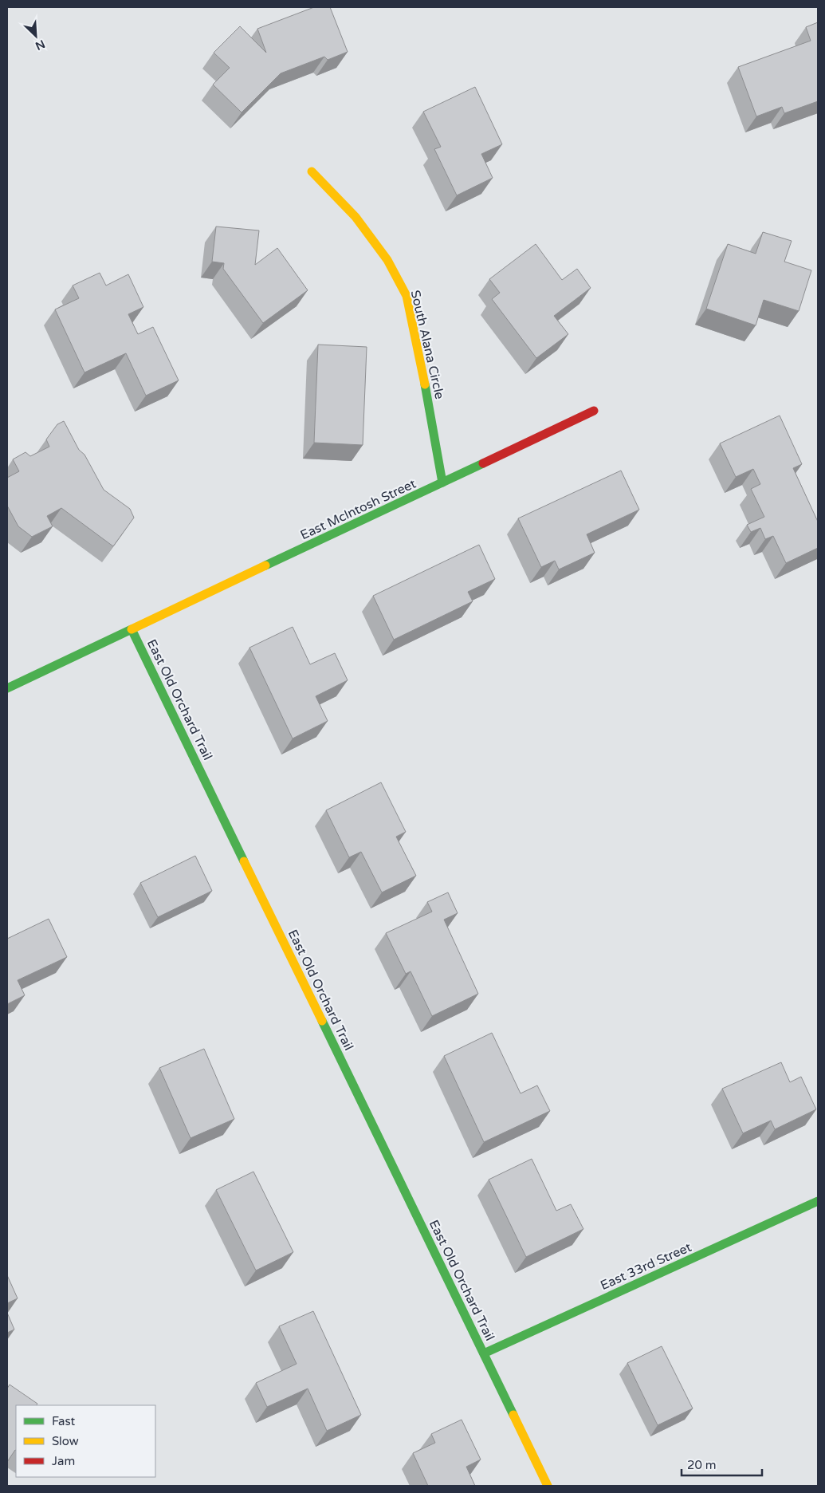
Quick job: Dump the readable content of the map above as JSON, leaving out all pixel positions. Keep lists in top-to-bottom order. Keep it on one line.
{"streets":{"street":["South Alana Circle","East McIntosh Street","East Old Orchard Trail","East 33rd Street"]},"crossings":[["South Alana Circle","East McIntosh Street"],["East McIntosh Street","East Old Orchard Trail"],["East Old Orchard Trail","East 33rd Street"]],"legend":["Fast","Slow","Jam"],"scale_bar":"20 m","north":"bottom right"}
